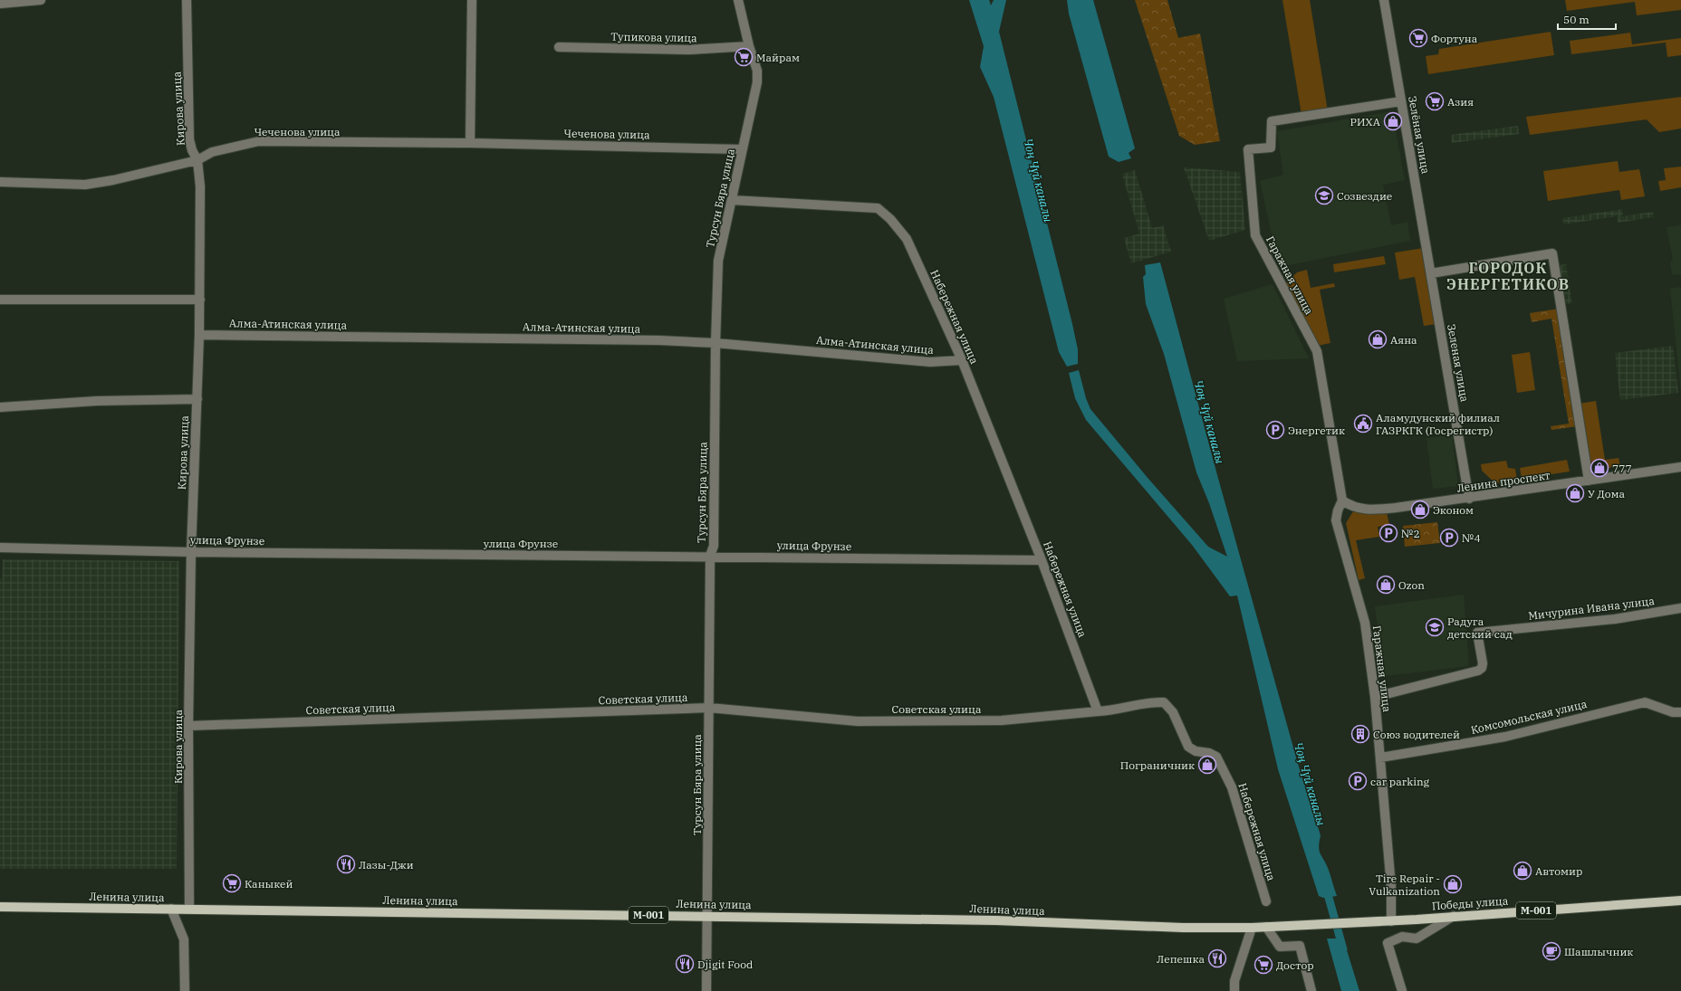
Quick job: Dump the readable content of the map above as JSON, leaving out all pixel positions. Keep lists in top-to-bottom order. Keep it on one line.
{"streets":{"main road":["Ленина улица","Победы улица","М-001"],"street":["Тупикова улица","Кирова улица","Чеченова улица","Зелёная улица","Турсун Бяра улица","Гаражная улица","Набережная улица","Алма-Атинская улица","Зеленая улица","Ленина проспект","улица Фрунзе","Мичурина Ивана улица","Советская улица","Комсомольская улица"]},"crossings":[["Тупикова улица","Турсун Бяра улица"],["Кирова улица","Чеченова улица"],["Кирова улица","Алма-Атинская улица"],["Кирова улица","улица Фрунзе"],["Кирова улица","Советская улица"],["Кирова улица","Ленина улица"],["Чеченова улица","Турсун Бяра улица"],["Зелёная улица","Гаражная улица"],["Зелёная улица","Зеленая улица"],["Турсун Бяра улица","Набережная улица"],["Турсун Бяра улица","Алма-Атинская улица"],["Турсун Бяра улица","улица Фрунзе"],["Турсун Бяра улица","Советская улица"],["Турсун Бяра улица","Ленина улица"],["Гаражная улица","Ленина проспект"],["Гаражная улица","Мичурина Ивана улица"],["Гаражная улица","Комсомольская улица"],["Гаражная улица","Победы улица"],["Набережная улица","Алма-Атинская улица"],["Набережная улица","улица Фрунзе"],["Набережная улица","Советская улица"],["Зеленая улица","Ленина проспект"],["Ленина улица","Победы улица"]],"districts":["ГОРОДОК ЭНЕРГЕТИКОВ"],"water":["Чоң Чүй каналы"],"places":{"supermarket":["Фортуна","Майрам","Азия","Каныкей","Достор"],"shop":["РИХА","Аяна","777","У Дома","Эконом","Ozon","Пограничник","Автомир","Tire Repair - Vulkanization"],"school or university":["Созвездие","Радуга детский сад"],"public building":["Аламудунский филиал ГАЗРКГК (Госрегистр)"],"parking":["Энергетик","№2","№4","car parking"],"building":["Союз водителей"],"restaurant":["Лазы-Джи","Лепешка","Djigit Food"],"cafe":["Шашлычник"]},"scale_bar":"50 m"}
